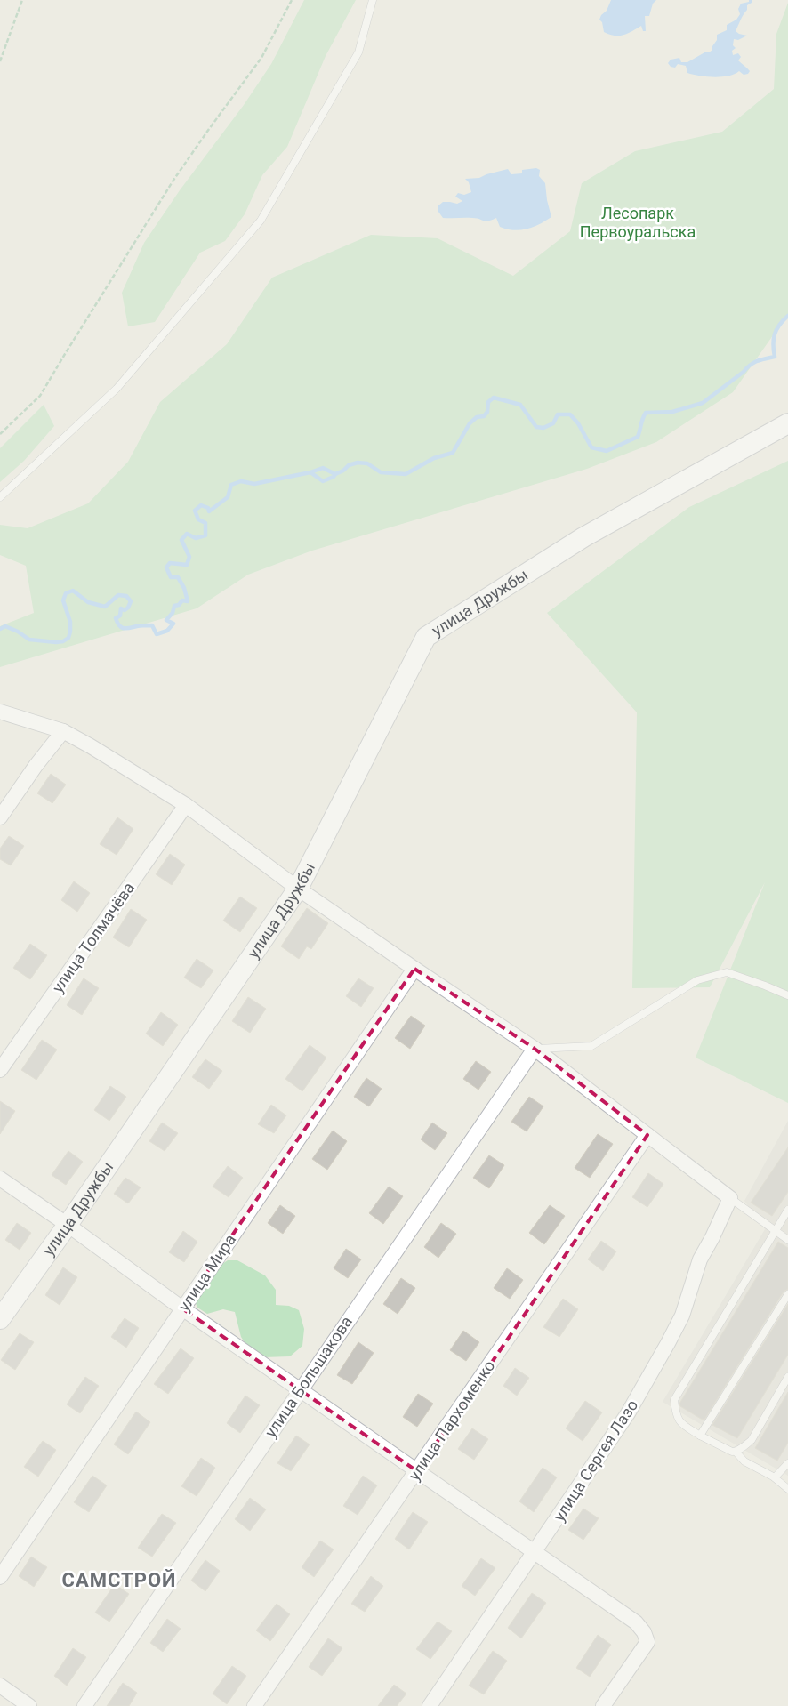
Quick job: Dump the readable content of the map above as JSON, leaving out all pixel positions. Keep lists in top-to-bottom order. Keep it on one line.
{"streets":{"street":["улица Дружбы","улица Толмачёва","улица Мира","улица Большакова","улица Пархоменко","улица Сергея Лазо"]},"districts":["САМСТРОЙ"],"parks":["Лесопарк Первоуральска"]}
